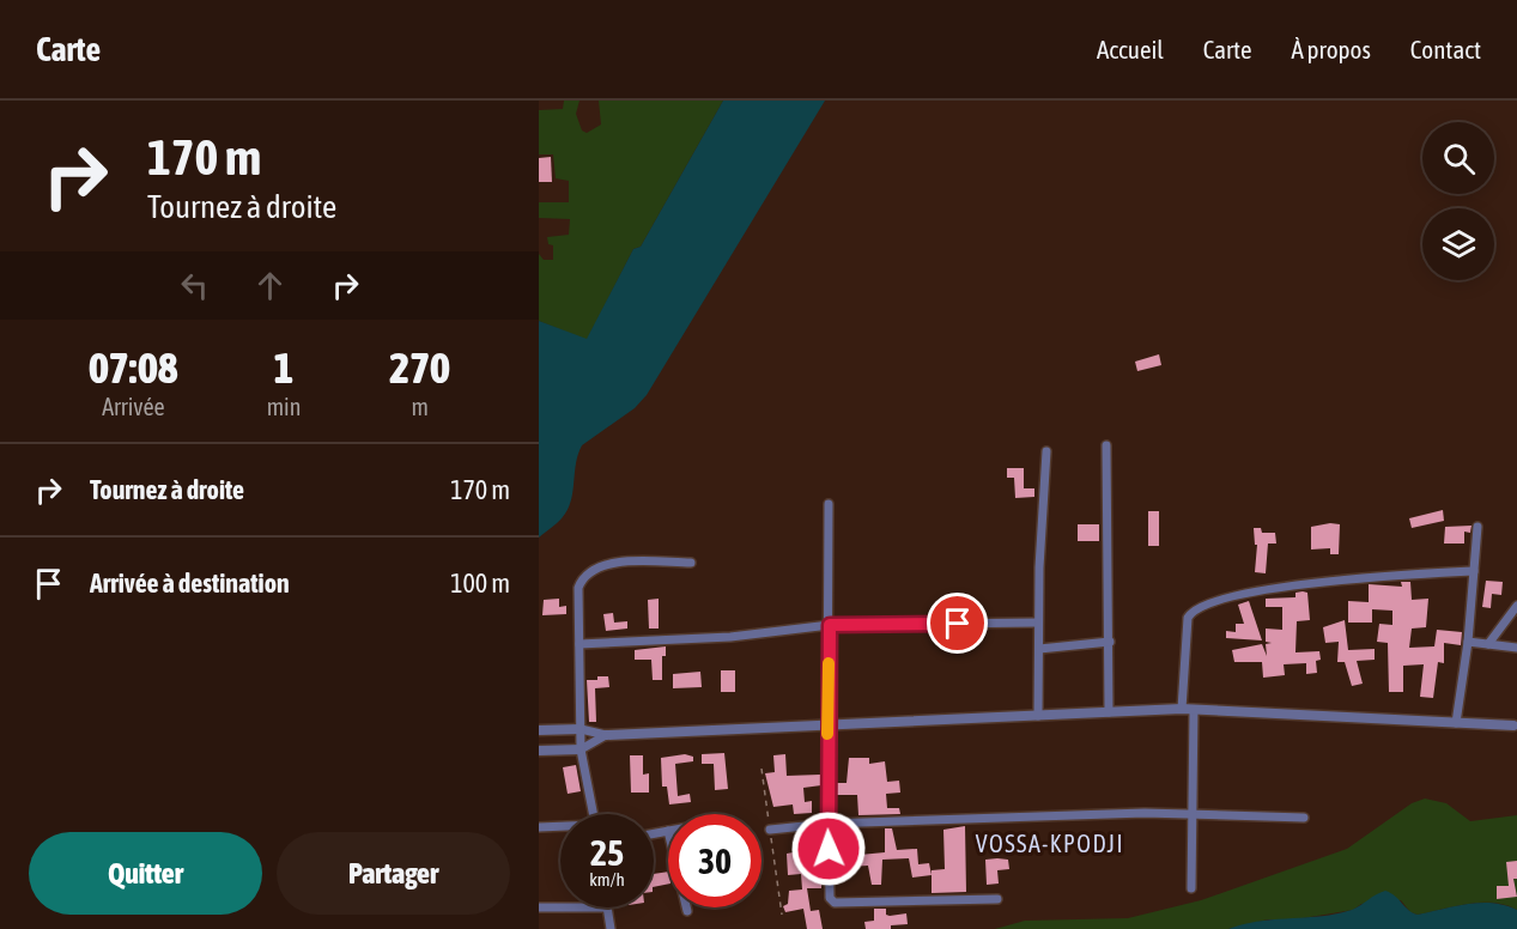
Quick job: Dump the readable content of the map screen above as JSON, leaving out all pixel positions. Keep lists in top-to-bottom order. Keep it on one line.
{"districts":["VOSSA-KPODJI"],"page":{"header":"Carte","nav":["Accueil","Carte","À propos","Contact"],"turn":["170 m","Tournez à droite"],"eta":["07:08","Arrivée","1","min","270","m"],"list":[{"name":"Tournez à droite","value":"170 m"},{"name":"Arrivée à destination","value":"100 m"}],"speed":"25 km/h","limit":"30","buttons":["Quitter","Partager"]}}
